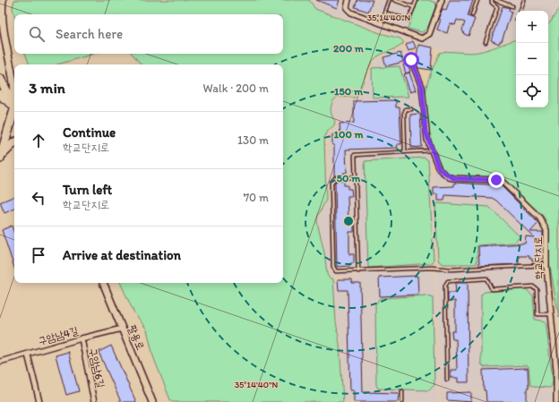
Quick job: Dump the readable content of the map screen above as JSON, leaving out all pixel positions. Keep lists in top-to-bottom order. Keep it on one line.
{"streets":{"main road":["팔용로"],"street":["학교단지로","구암남4길","구암남6길"]},"crossings":[["구암남4길","팔용로"],["구암남4길","구암남6길"]],"page":{"map_buttons":["+","−"],"search":"Search here","heading":["3 min","Walk · 200 m"],"list":[["Continue","학교단지로","130 m"],["Turn left","학교단지로","70 m"],"Arrive at destination"]},"coordinates":["35°14'40\"N"],"rings":["200 m","150 m","100 m","50 m"]}
